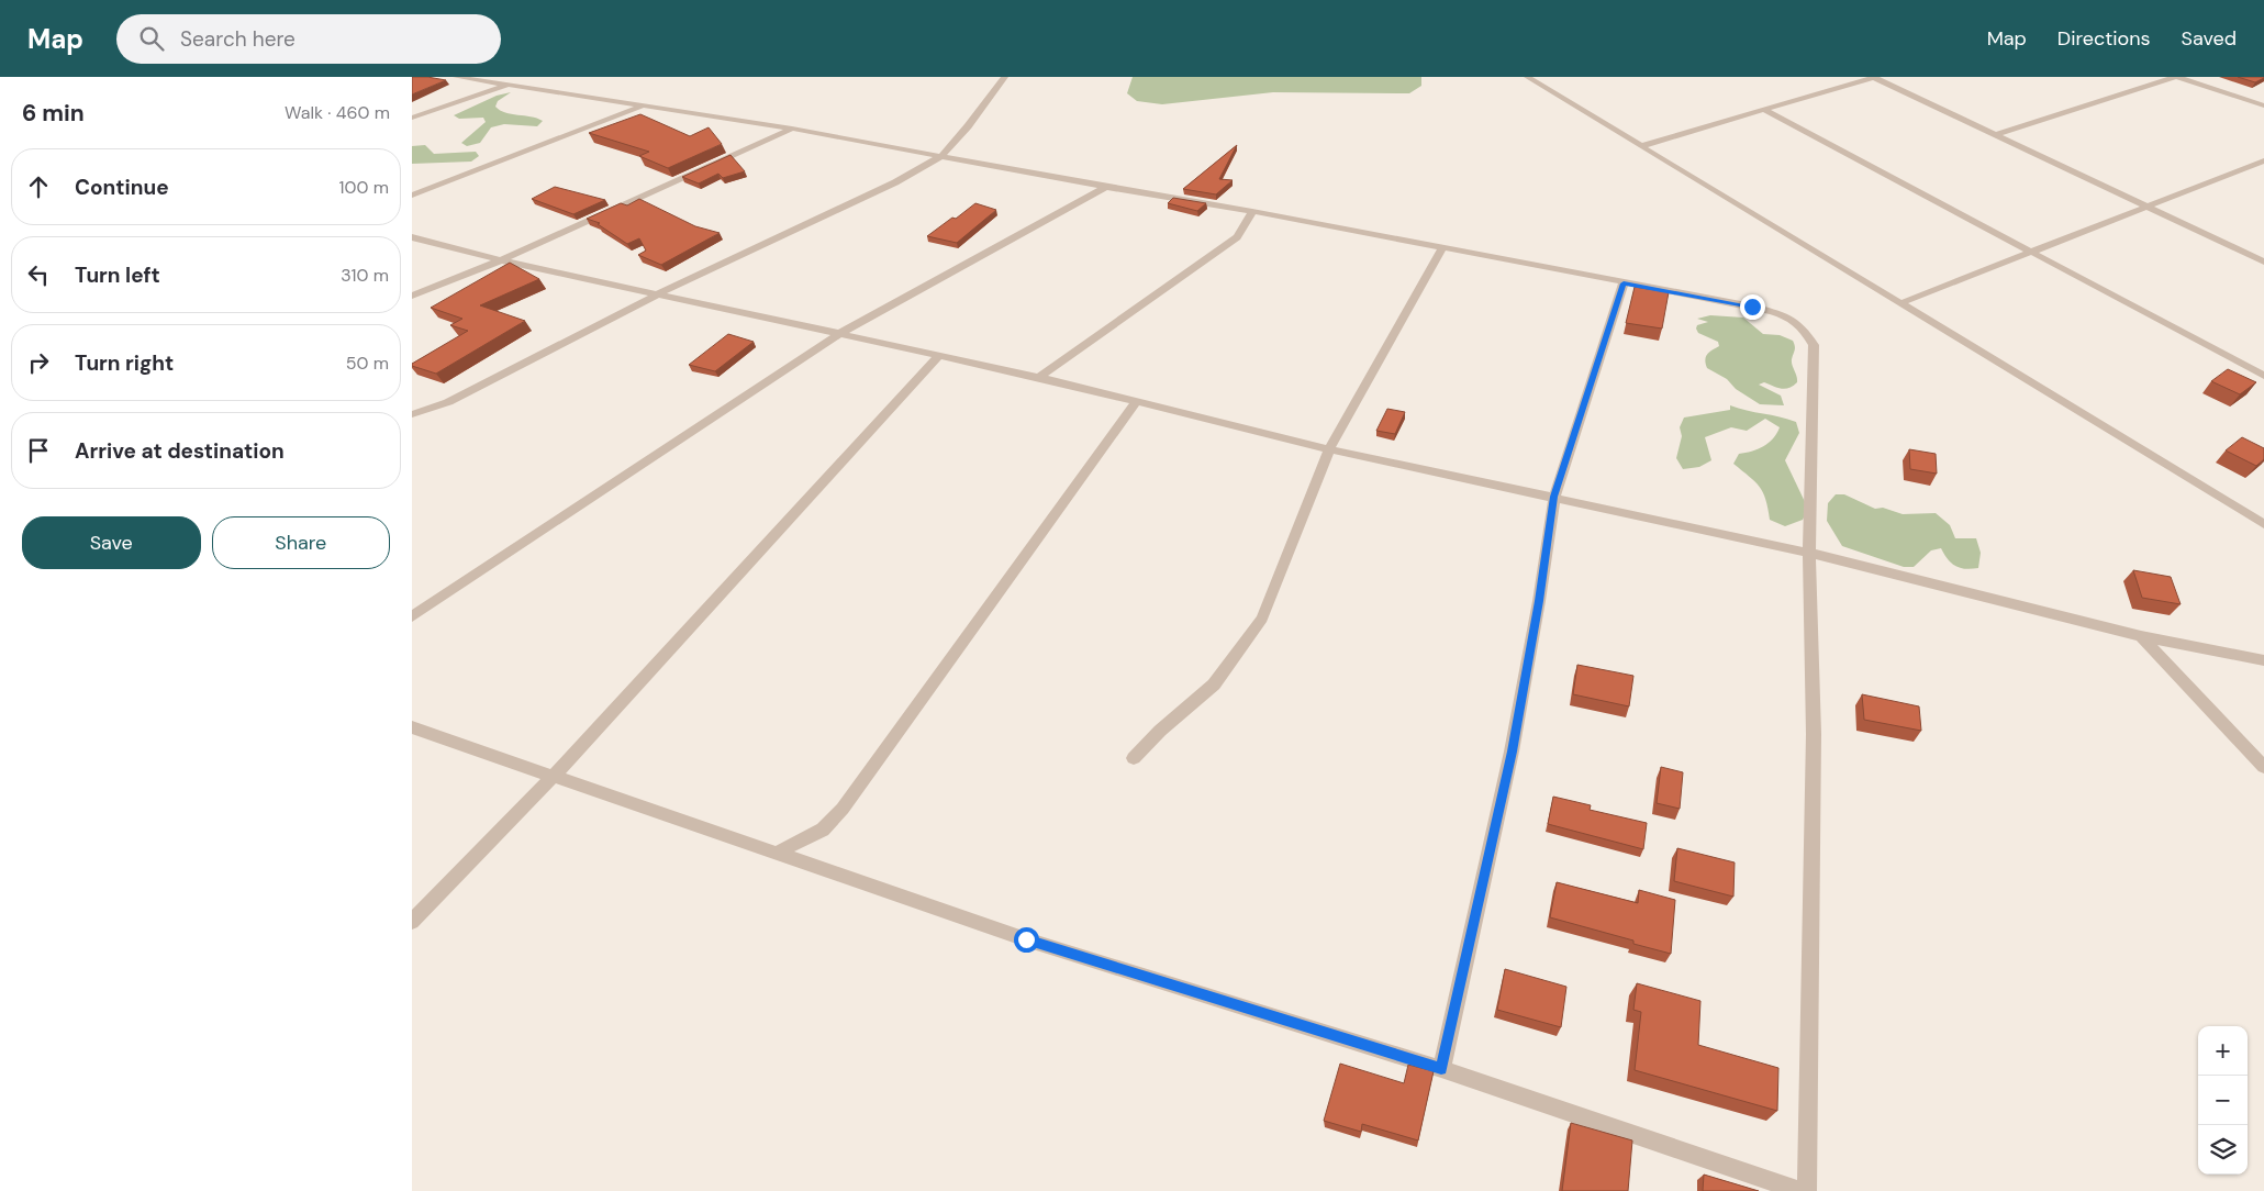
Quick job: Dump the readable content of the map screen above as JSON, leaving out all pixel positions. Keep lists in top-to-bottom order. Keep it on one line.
{"page":{"header":"Map","search":"Search here","nav":["Map","Directions","Saved"],"heading":["6 min","Walk · 460 m"],"list":[["Continue","100 m"],["Turn left","310 m"],["Turn right","50 m"],"Arrive at destination"],"buttons":["Save","Share"],"map_buttons":["+","−"]}}
